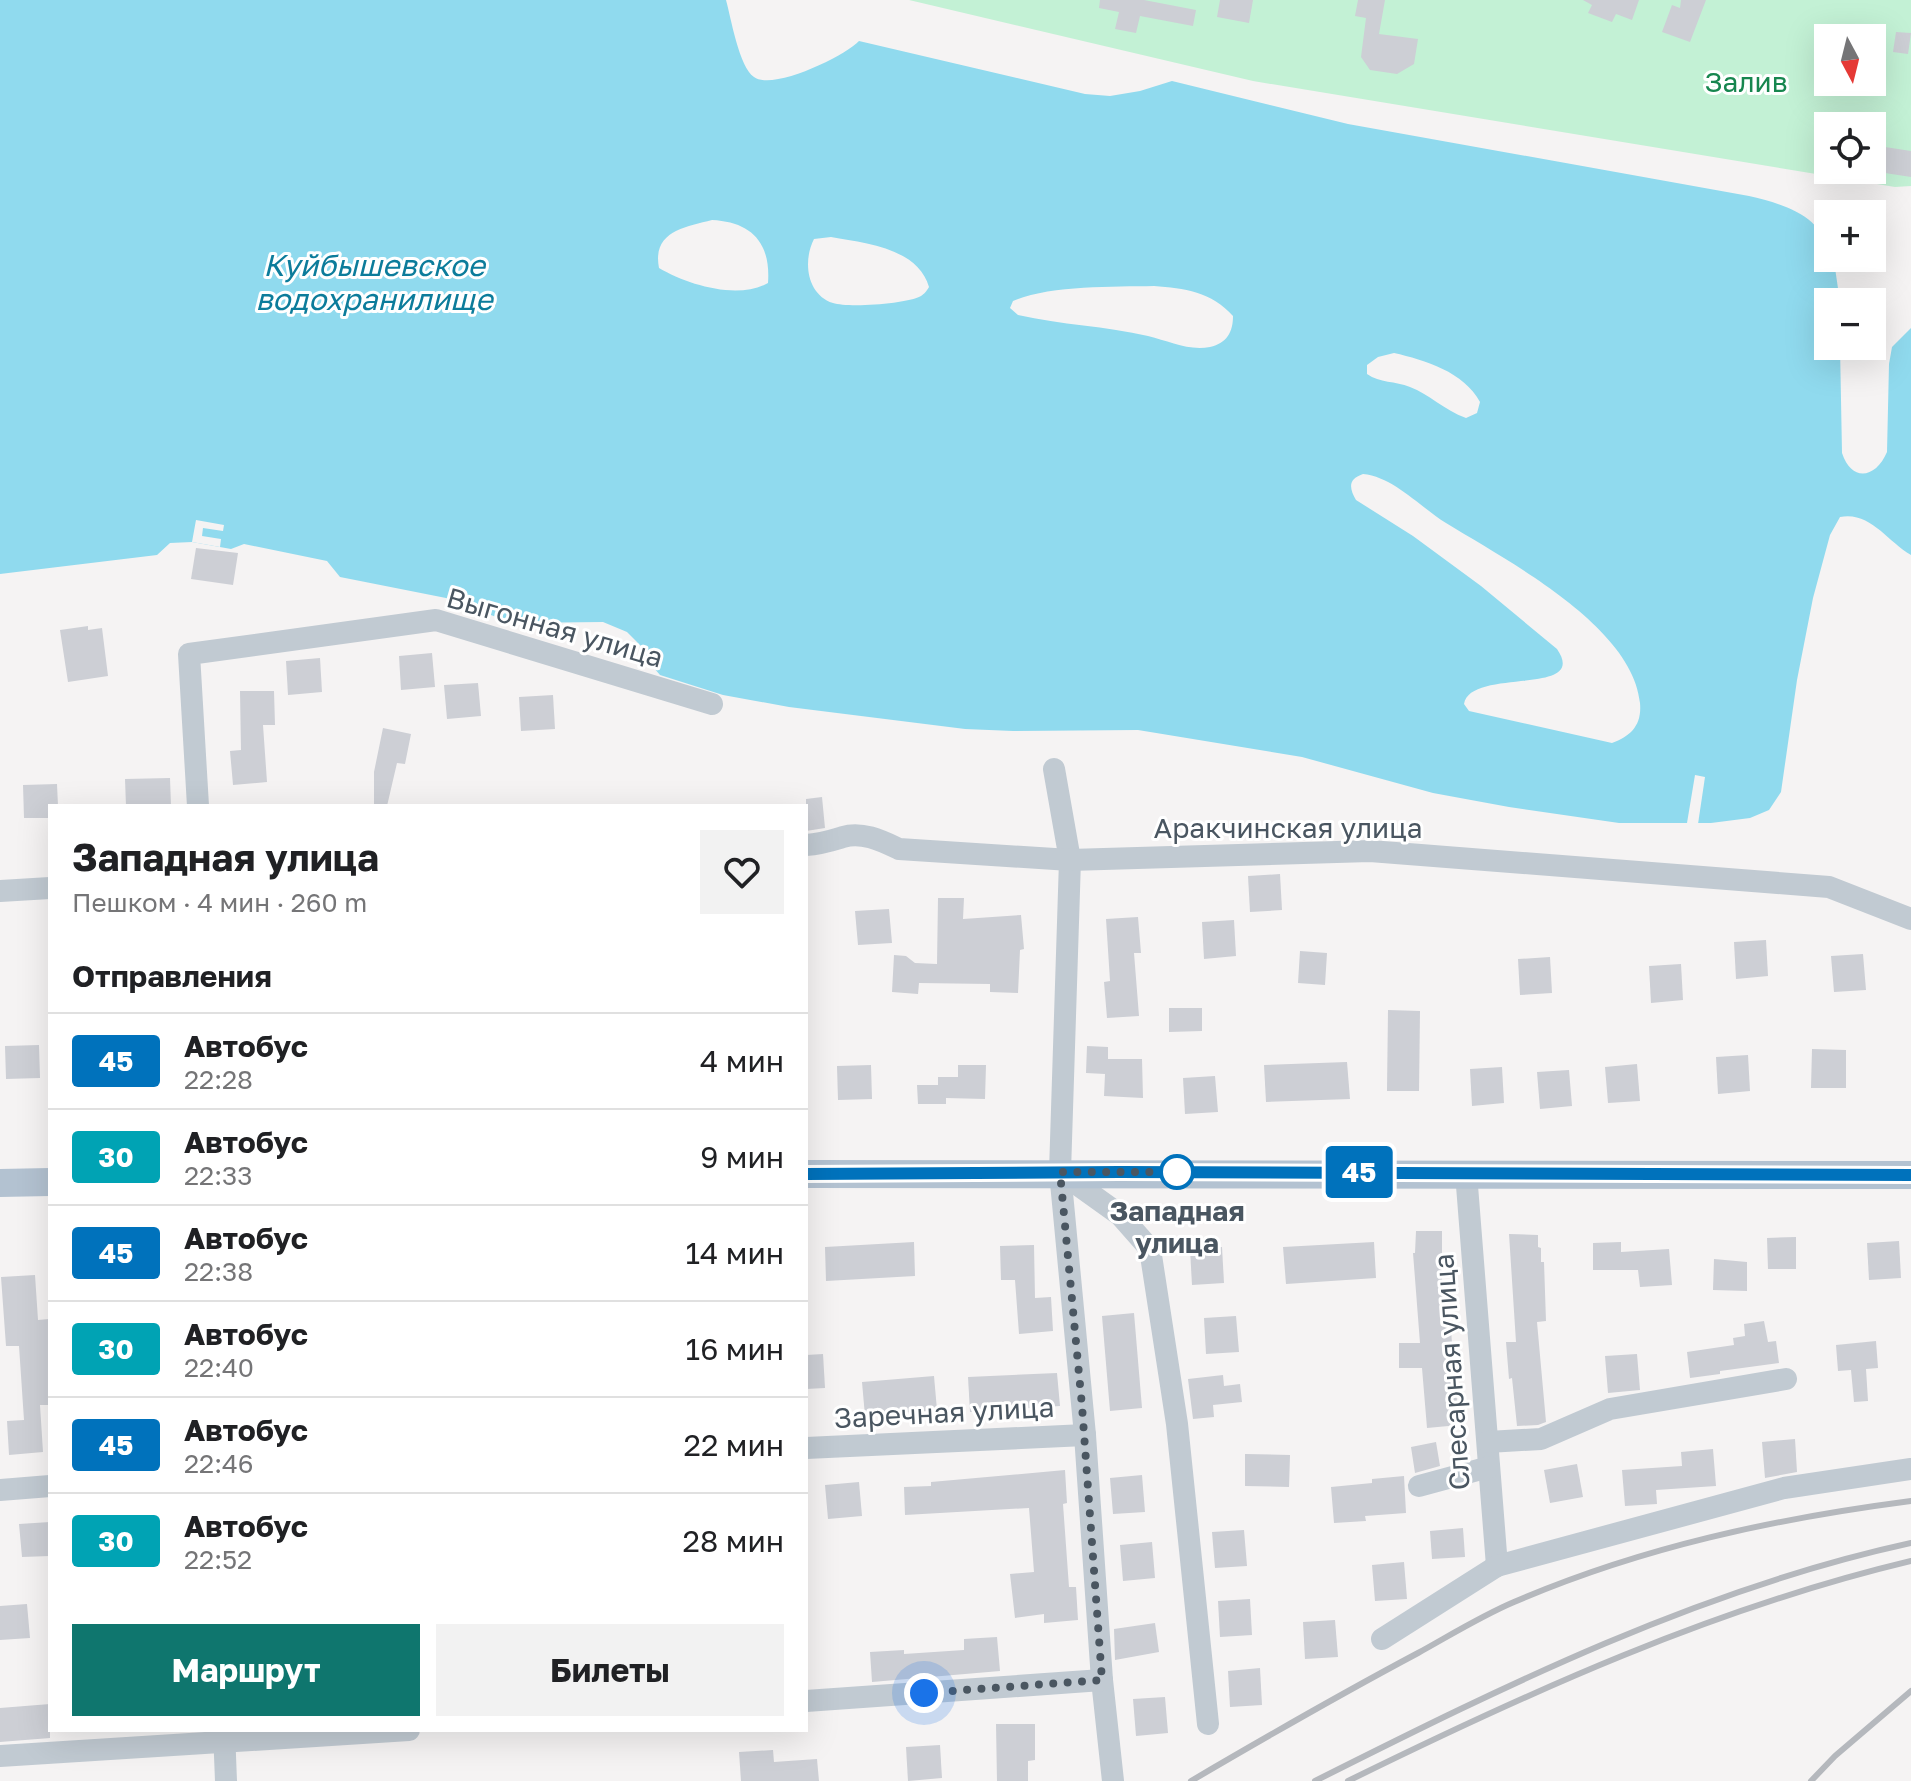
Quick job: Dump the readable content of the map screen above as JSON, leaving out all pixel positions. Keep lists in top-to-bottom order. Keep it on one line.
{"streets":{"street":["Выгонная улица","Аракчинская улица","Слесарная улица","Заречная улица"]},"water":["Куйбышевское водохранилище"],"parks":["Залив"],"places":["Западная улица"],"lines":["bus line 45"],"north":"bottom","page":{"on_map":"45","map_buttons":["+","−"],"heading":[["Западная улица","Пешком · 4 мин · 260 m"],"Отправления"],"list":[{"mark":"45","name":"Автобус","note":"22:28","value":"4 мин"},{"mark":"30","name":"Автобус","note":"22:33","value":"9 мин"},{"mark":"45","name":"Автобус","note":"22:38","value":"14 мин"},{"mark":"30","name":"Автобус","note":"22:40","value":"16 мин"},{"mark":"45","name":"Автобус","note":"22:46","value":"22 мин"},{"mark":"30","name":"Автобус","note":"22:52","value":"28 мин"}],"buttons":["Маршрут","Билеты"]}}
